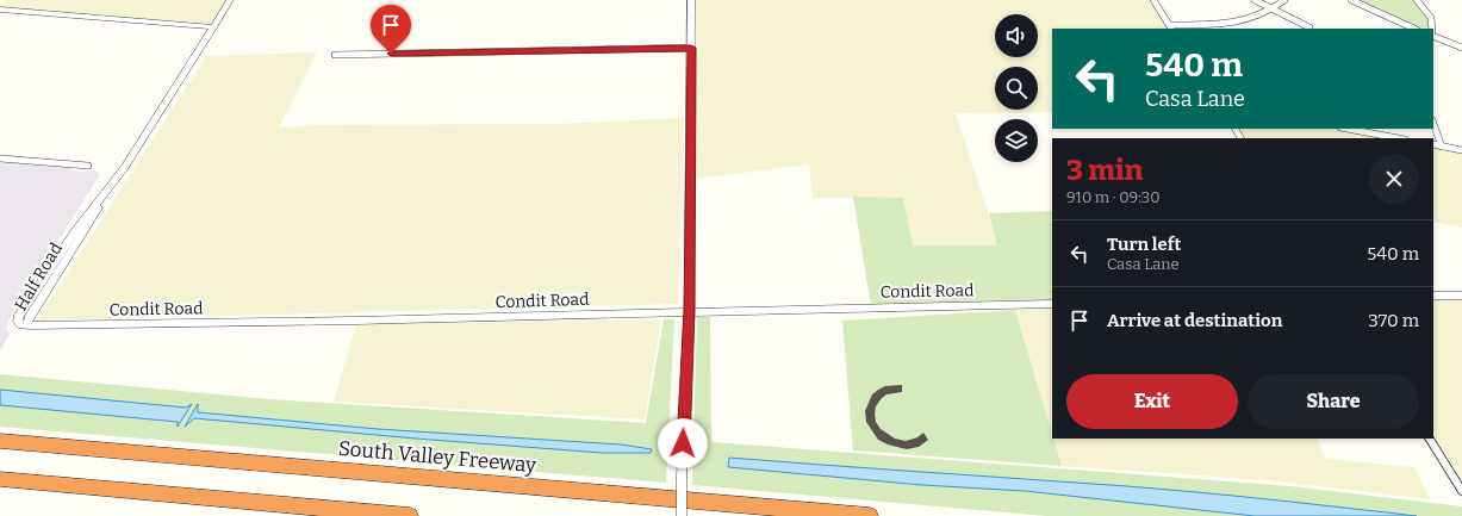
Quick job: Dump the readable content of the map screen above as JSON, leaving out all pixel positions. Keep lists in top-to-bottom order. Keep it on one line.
{"streets":{"highway":["South Valley Freeway"],"street":["Half Road","Condit Road"]},"crossings":[["Half Road","Condit Road"]],"page":{"turn":["540 m","Casa Lane"],"heading":["3 min","910 m · 09:30"],"list":[{"name":"Turn left","note":"Casa Lane","value":"540 m"},{"name":"Arrive at destination","value":"370 m"}],"buttons":["Exit","Share"]}}
